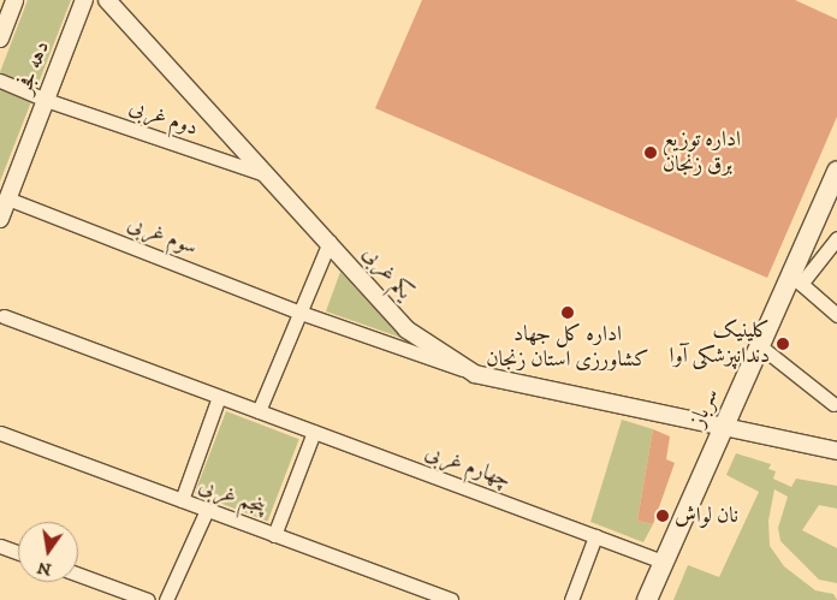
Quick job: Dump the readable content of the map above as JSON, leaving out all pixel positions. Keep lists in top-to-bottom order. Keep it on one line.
{"streets":{"main road":["سرباز"],"street":["دهه فجر","دوم غربی","سوم غربی","یکم غربی","چهارم غربی","پنجم غربی"]},"crossings":[["دهه فجر","دوم غربی"],["دهه فجر","سوم غربی"],["دوم غربی","یکم غربی"],["سوم غربی","یکم غربی"],["یکم غربی","سرباز"],["سرباز","چهارم غربی"]],"places":["اداره توزیع برق زنجان","اداره کل جهاد کشاورزی استان زنجان","کلینیک دندانپزشکی آوا","نان لواش"],"north":"bottom"}
